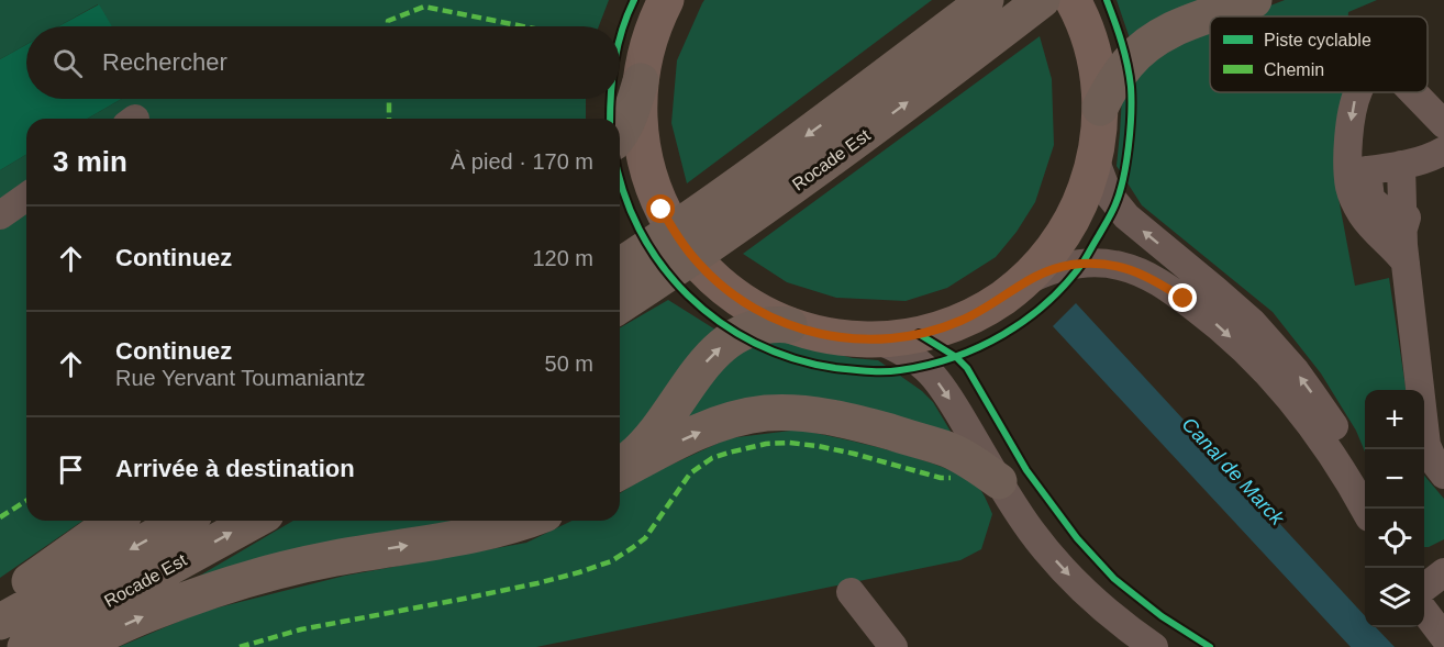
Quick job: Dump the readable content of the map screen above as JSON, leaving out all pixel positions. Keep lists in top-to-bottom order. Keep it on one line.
{"streets":{"highway":["Rocade Est"]},"water":["Canal de Marck"],"legend":["Piste cyclable","Chemin"],"page":{"search":"Rechercher","heading":["3 min","À pied · 170 m"],"list":[["Continuez","120 m"],["Continuez","Rue Yervant Toumaniantz","50 m"],"Arrivée à destination"],"map_buttons":["+","−"]}}
